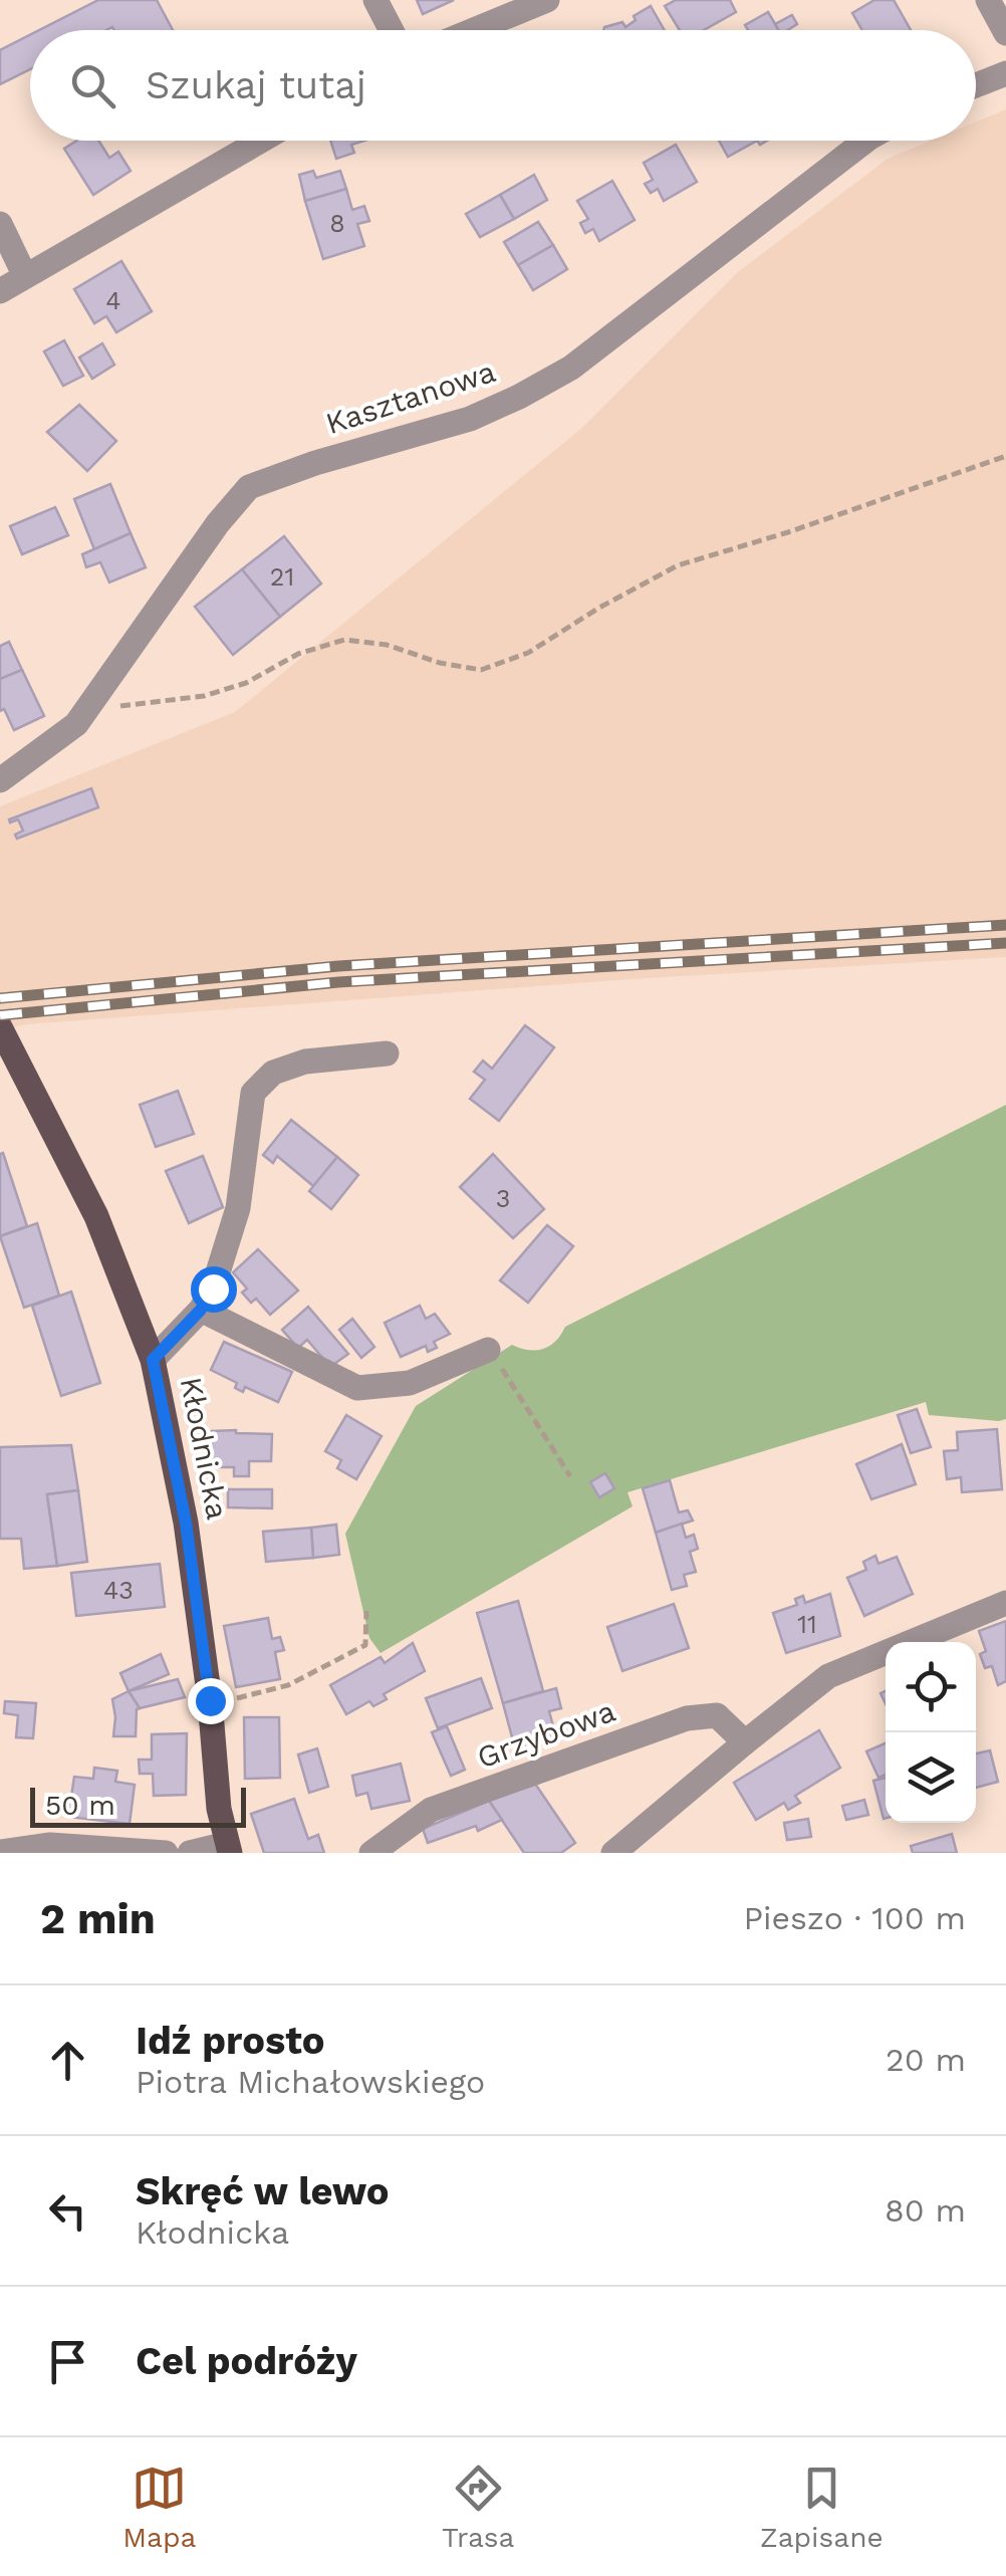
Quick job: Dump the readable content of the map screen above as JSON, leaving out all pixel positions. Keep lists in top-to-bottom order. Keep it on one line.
{"streets":{"main road":["Kłodnicka"],"street":["Kasztanowa","Grzybowa"]},"house_numbers":["8","4","21","3","43","11"],"scale_bar":"50 m","page":{"search":"Szukaj tutaj","scale":"50 m","heading":["2 min","Pieszo · 100 m"],"list":[["Idź prosto","Piotra Michałowskiego","20 m"],["Skręć w lewo","Kłodnicka","80 m"],"Cel podróży"],"nav":["Mapa","Trasa","Zapisane"]}}
